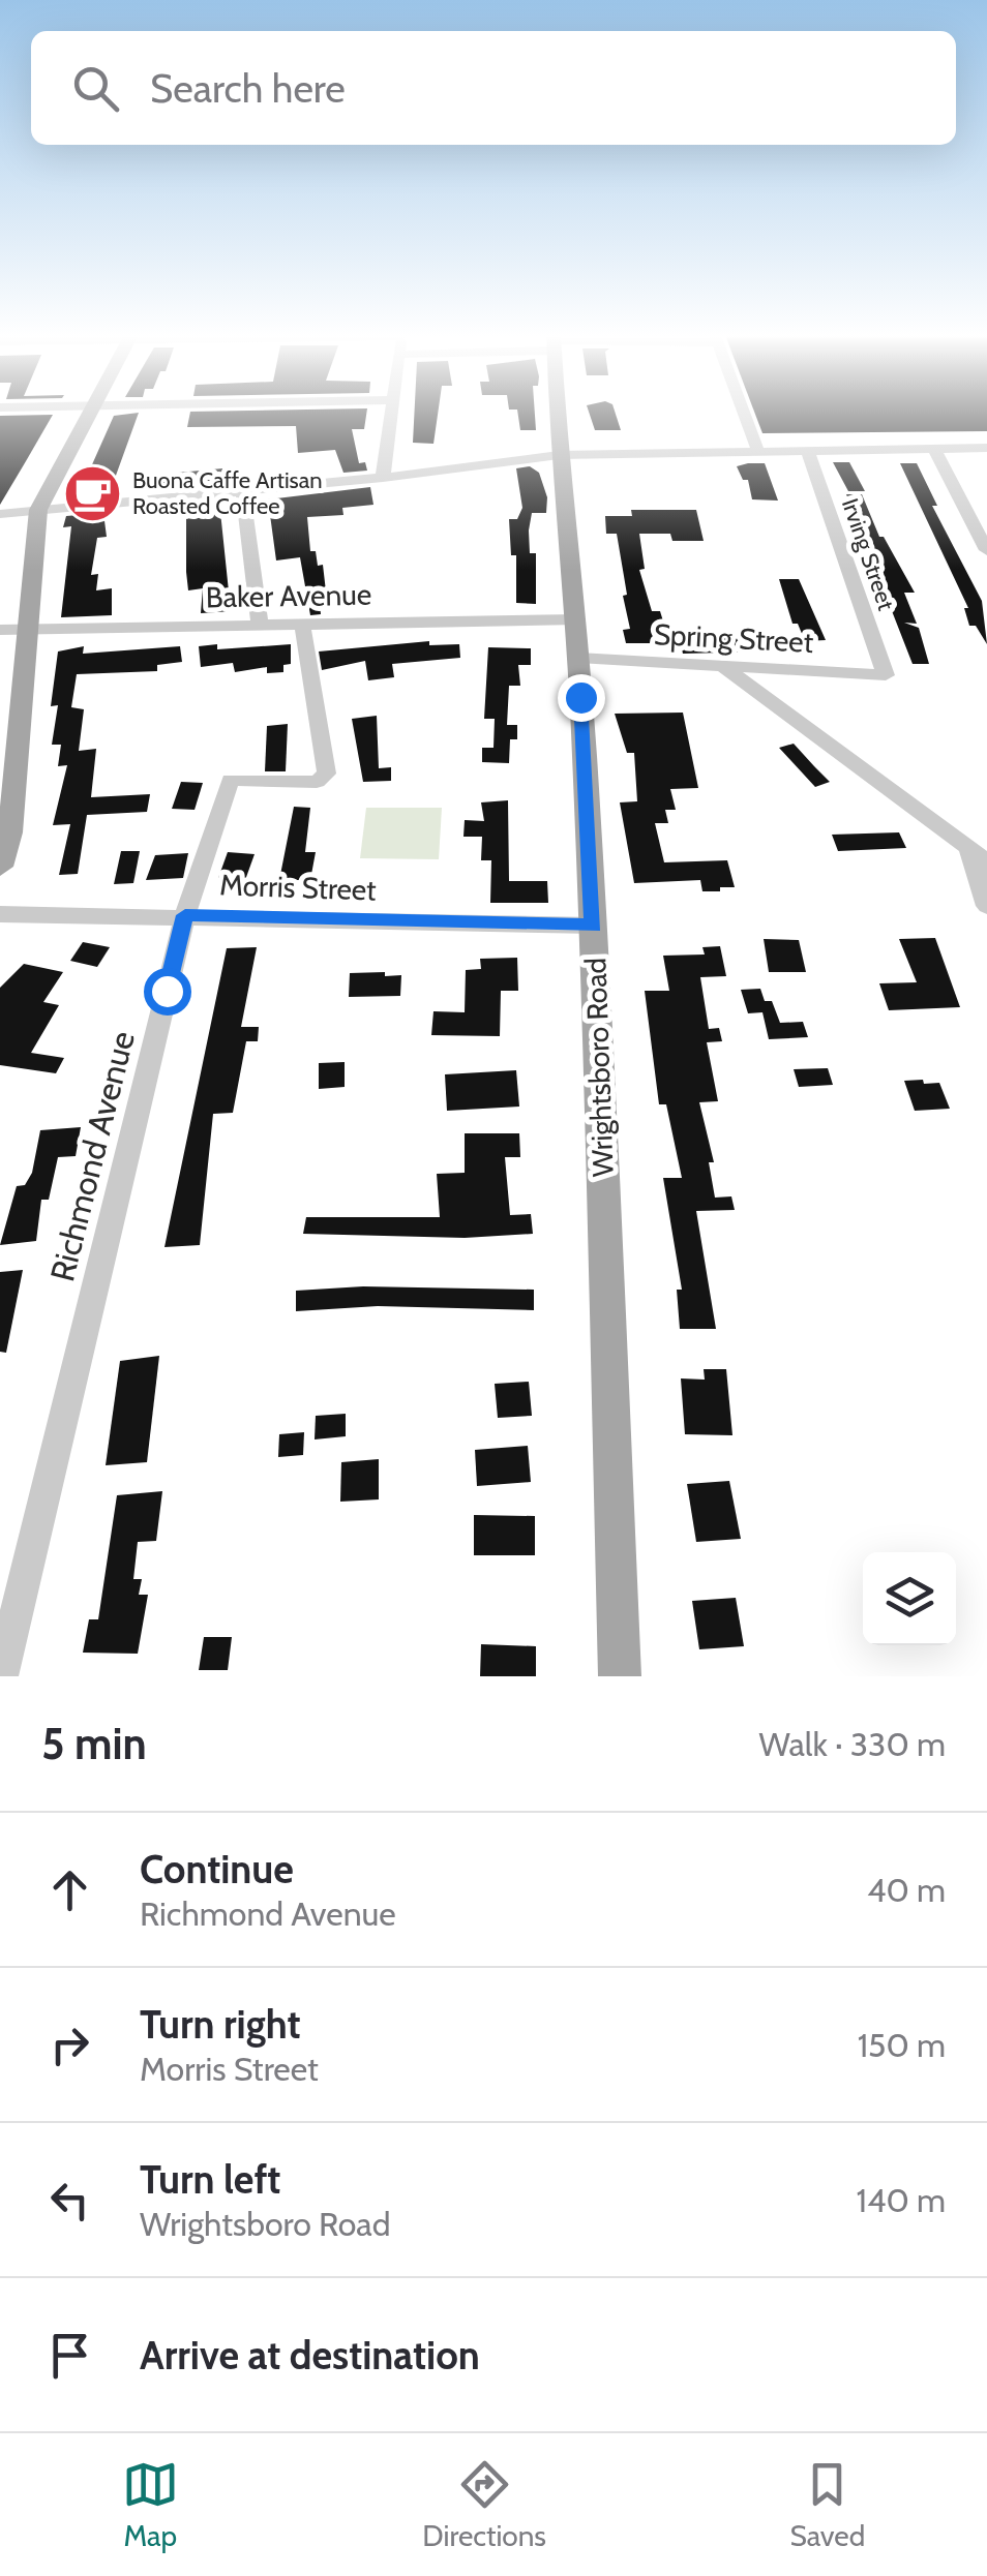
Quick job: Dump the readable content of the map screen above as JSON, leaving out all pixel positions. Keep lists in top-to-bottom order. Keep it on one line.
{"streets":{"main road":["Wrightsboro Road"],"street":["Irving Street","Baker Avenue","Spring Street","Morris Street","Richmond Avenue"]},"crossings":[["Irving Street","Spring Street"],["Baker Avenue","Wrightsboro Road"],["Baker Avenue","Richmond Avenue"],["Spring Street","Wrightsboro Road"],["Morris Street","Wrightsboro Road"],["Morris Street","Richmond Avenue"]],"places":{"cafe":["Buona Caffe Artisan Roasted Coffee"]},"page":{"search":"Search here","heading":["5 min","Walk · 330 m"],"list":[["Continue","Richmond Avenue","40 m"],["Turn right","Morris Street","150 m"],["Turn left","Wrightsboro Road","140 m"],"Arrive at destination"],"nav":["Map","Directions","Saved"]}}
